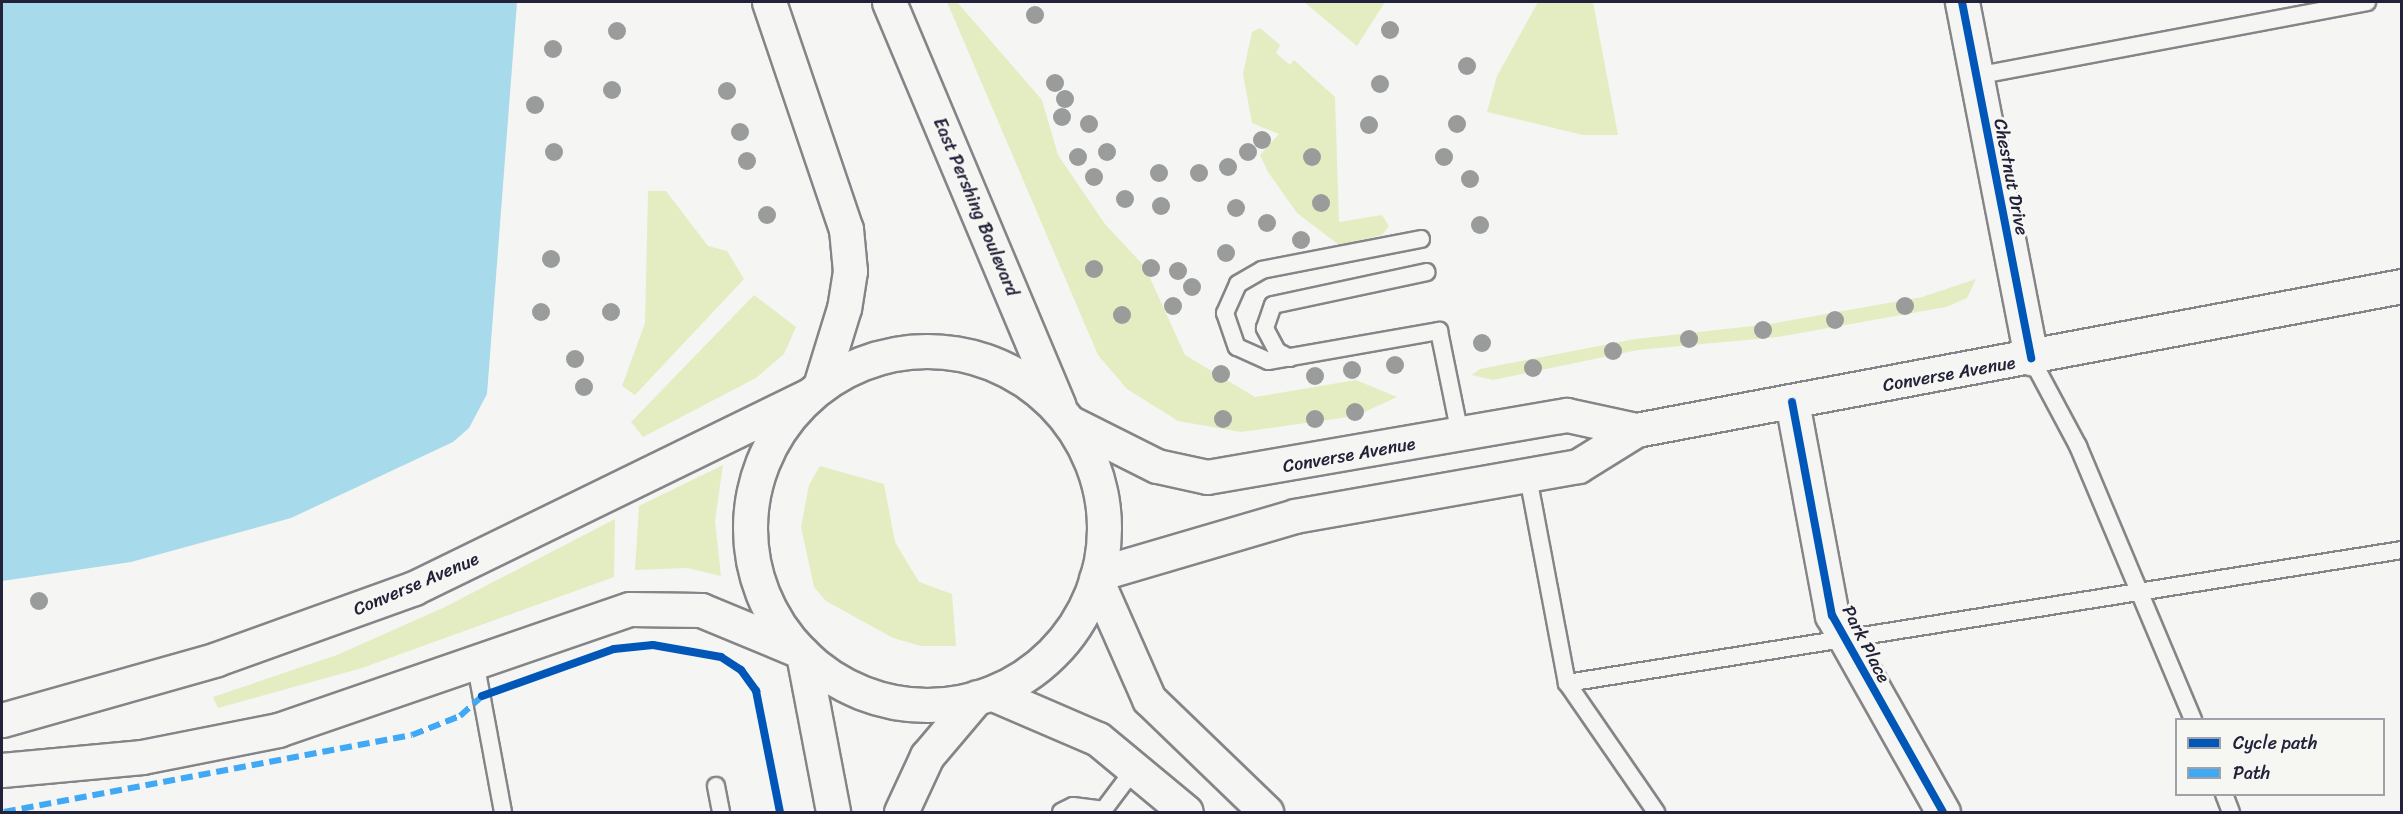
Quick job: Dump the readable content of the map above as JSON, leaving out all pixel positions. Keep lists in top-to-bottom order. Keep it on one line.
{"streets":{"main road":["Chestnut Drive","East Pershing Boulevard","Converse Avenue","Park Place"]},"crossings":[["Chestnut Drive","Converse Avenue"],["East Pershing Boulevard","Converse Avenue"],["Converse Avenue","Park Place"]],"legend":["Cycle path","Path"]}
